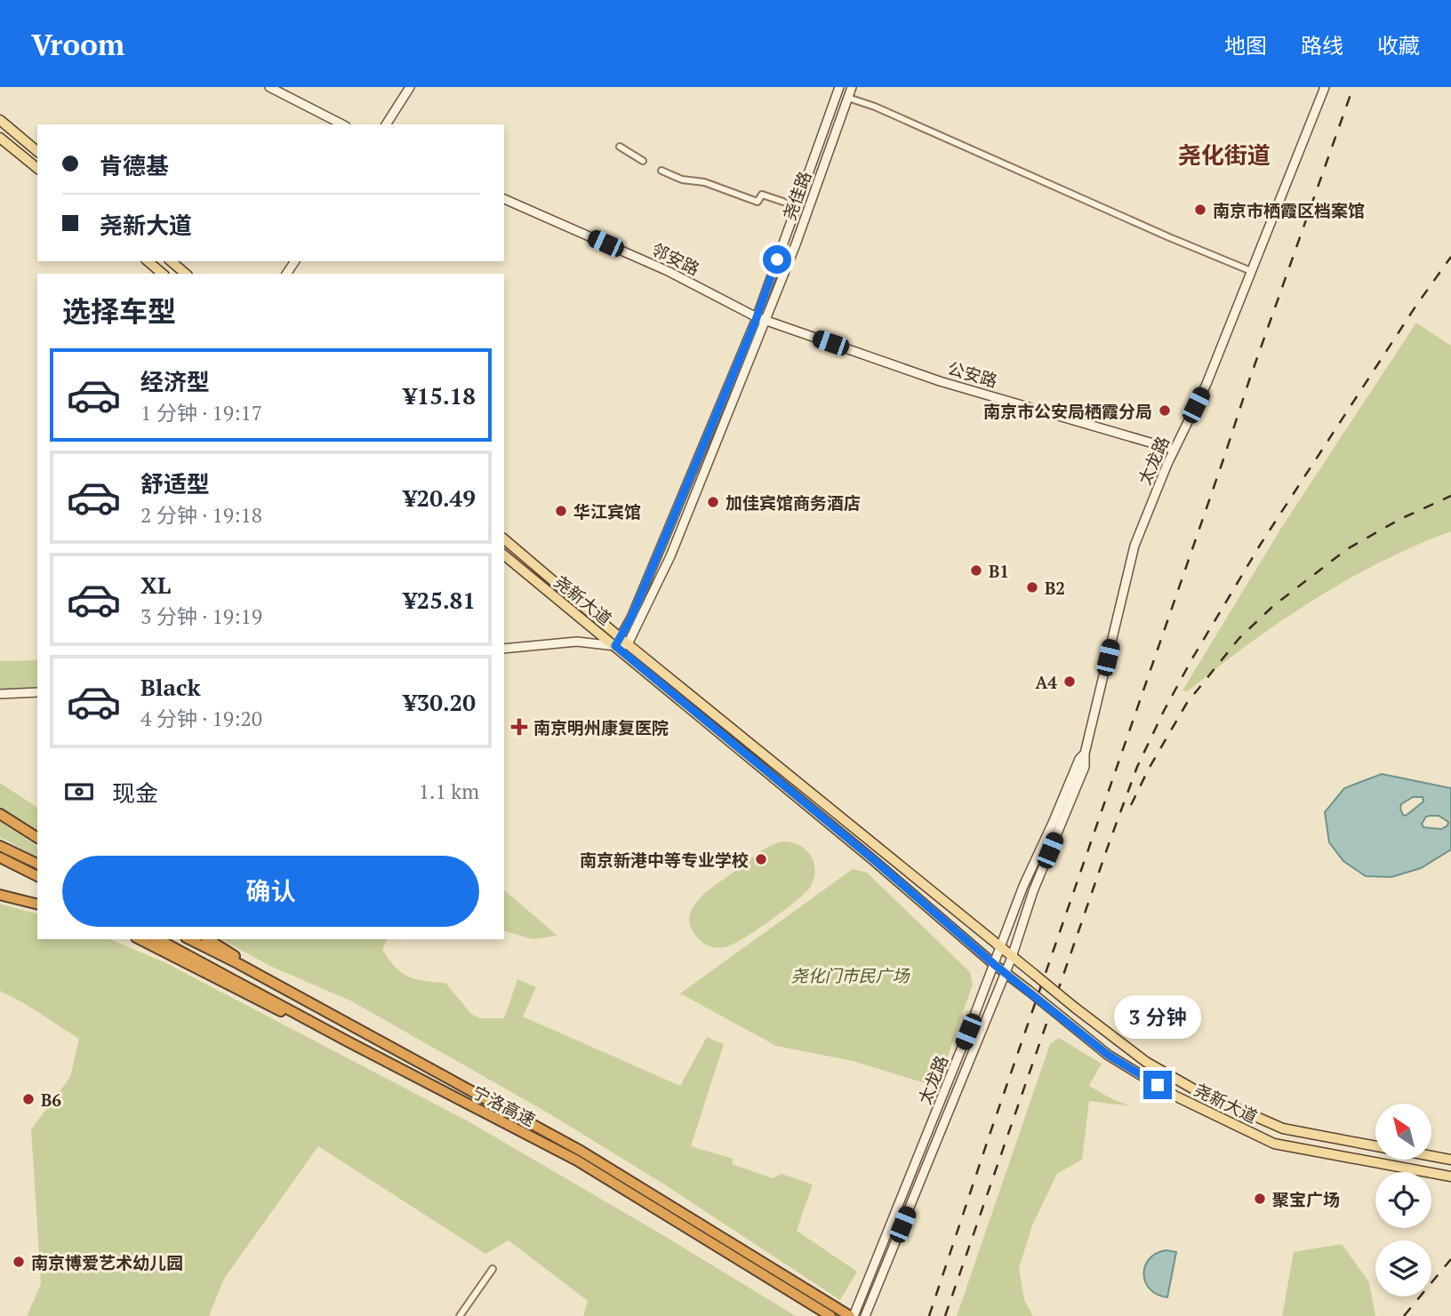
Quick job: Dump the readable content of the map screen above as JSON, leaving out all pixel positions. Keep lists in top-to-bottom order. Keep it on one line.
{"streets":{"highway":["宁洛高速"],"main road":["尧佳路","邻安路","公安路","太龙路","尧新大道"]},"crossings":[["尧佳路","邻安路"],["尧佳路","公安路"],["尧佳路","尧新大道"],["邻安路","公安路"],["公安路","太龙路"],["太龙路","尧新大道"],["太龙路","宁洛高速"]],"districts":["尧化街道"],"parks":["尧化门市民广场"],"places":{"other":["南京市栖霞区档案馆","南京市公安局栖霞分局","加佳宾馆商务酒店","华江宾馆","B1","B2","A4","南京新港中等专业学校","B6","聚宝广场","南京博爱艺术幼儿园"],"health":["南京明州康复医院"]},"north":"top left","page":{"header":"Vroom","nav":["地图","路线","收藏"],"banner":["肯德基","尧新大道"],"heading":"选择车型","list":[{"name":"经济型","note":"1 分钟 · 19:17","value":"¥15.18"},{"name":"舒适型","note":"2 分钟 · 19:18","value":"¥20.49"},{"name":"XL","note":"3 分钟 · 19:19","value":"¥25.81"},{"name":"Black","note":"4 分钟 · 19:20","value":"¥30.20"}],"pay":["现金","1.1 km"],"buttons":"确认","bubble":"3 分钟"}}
